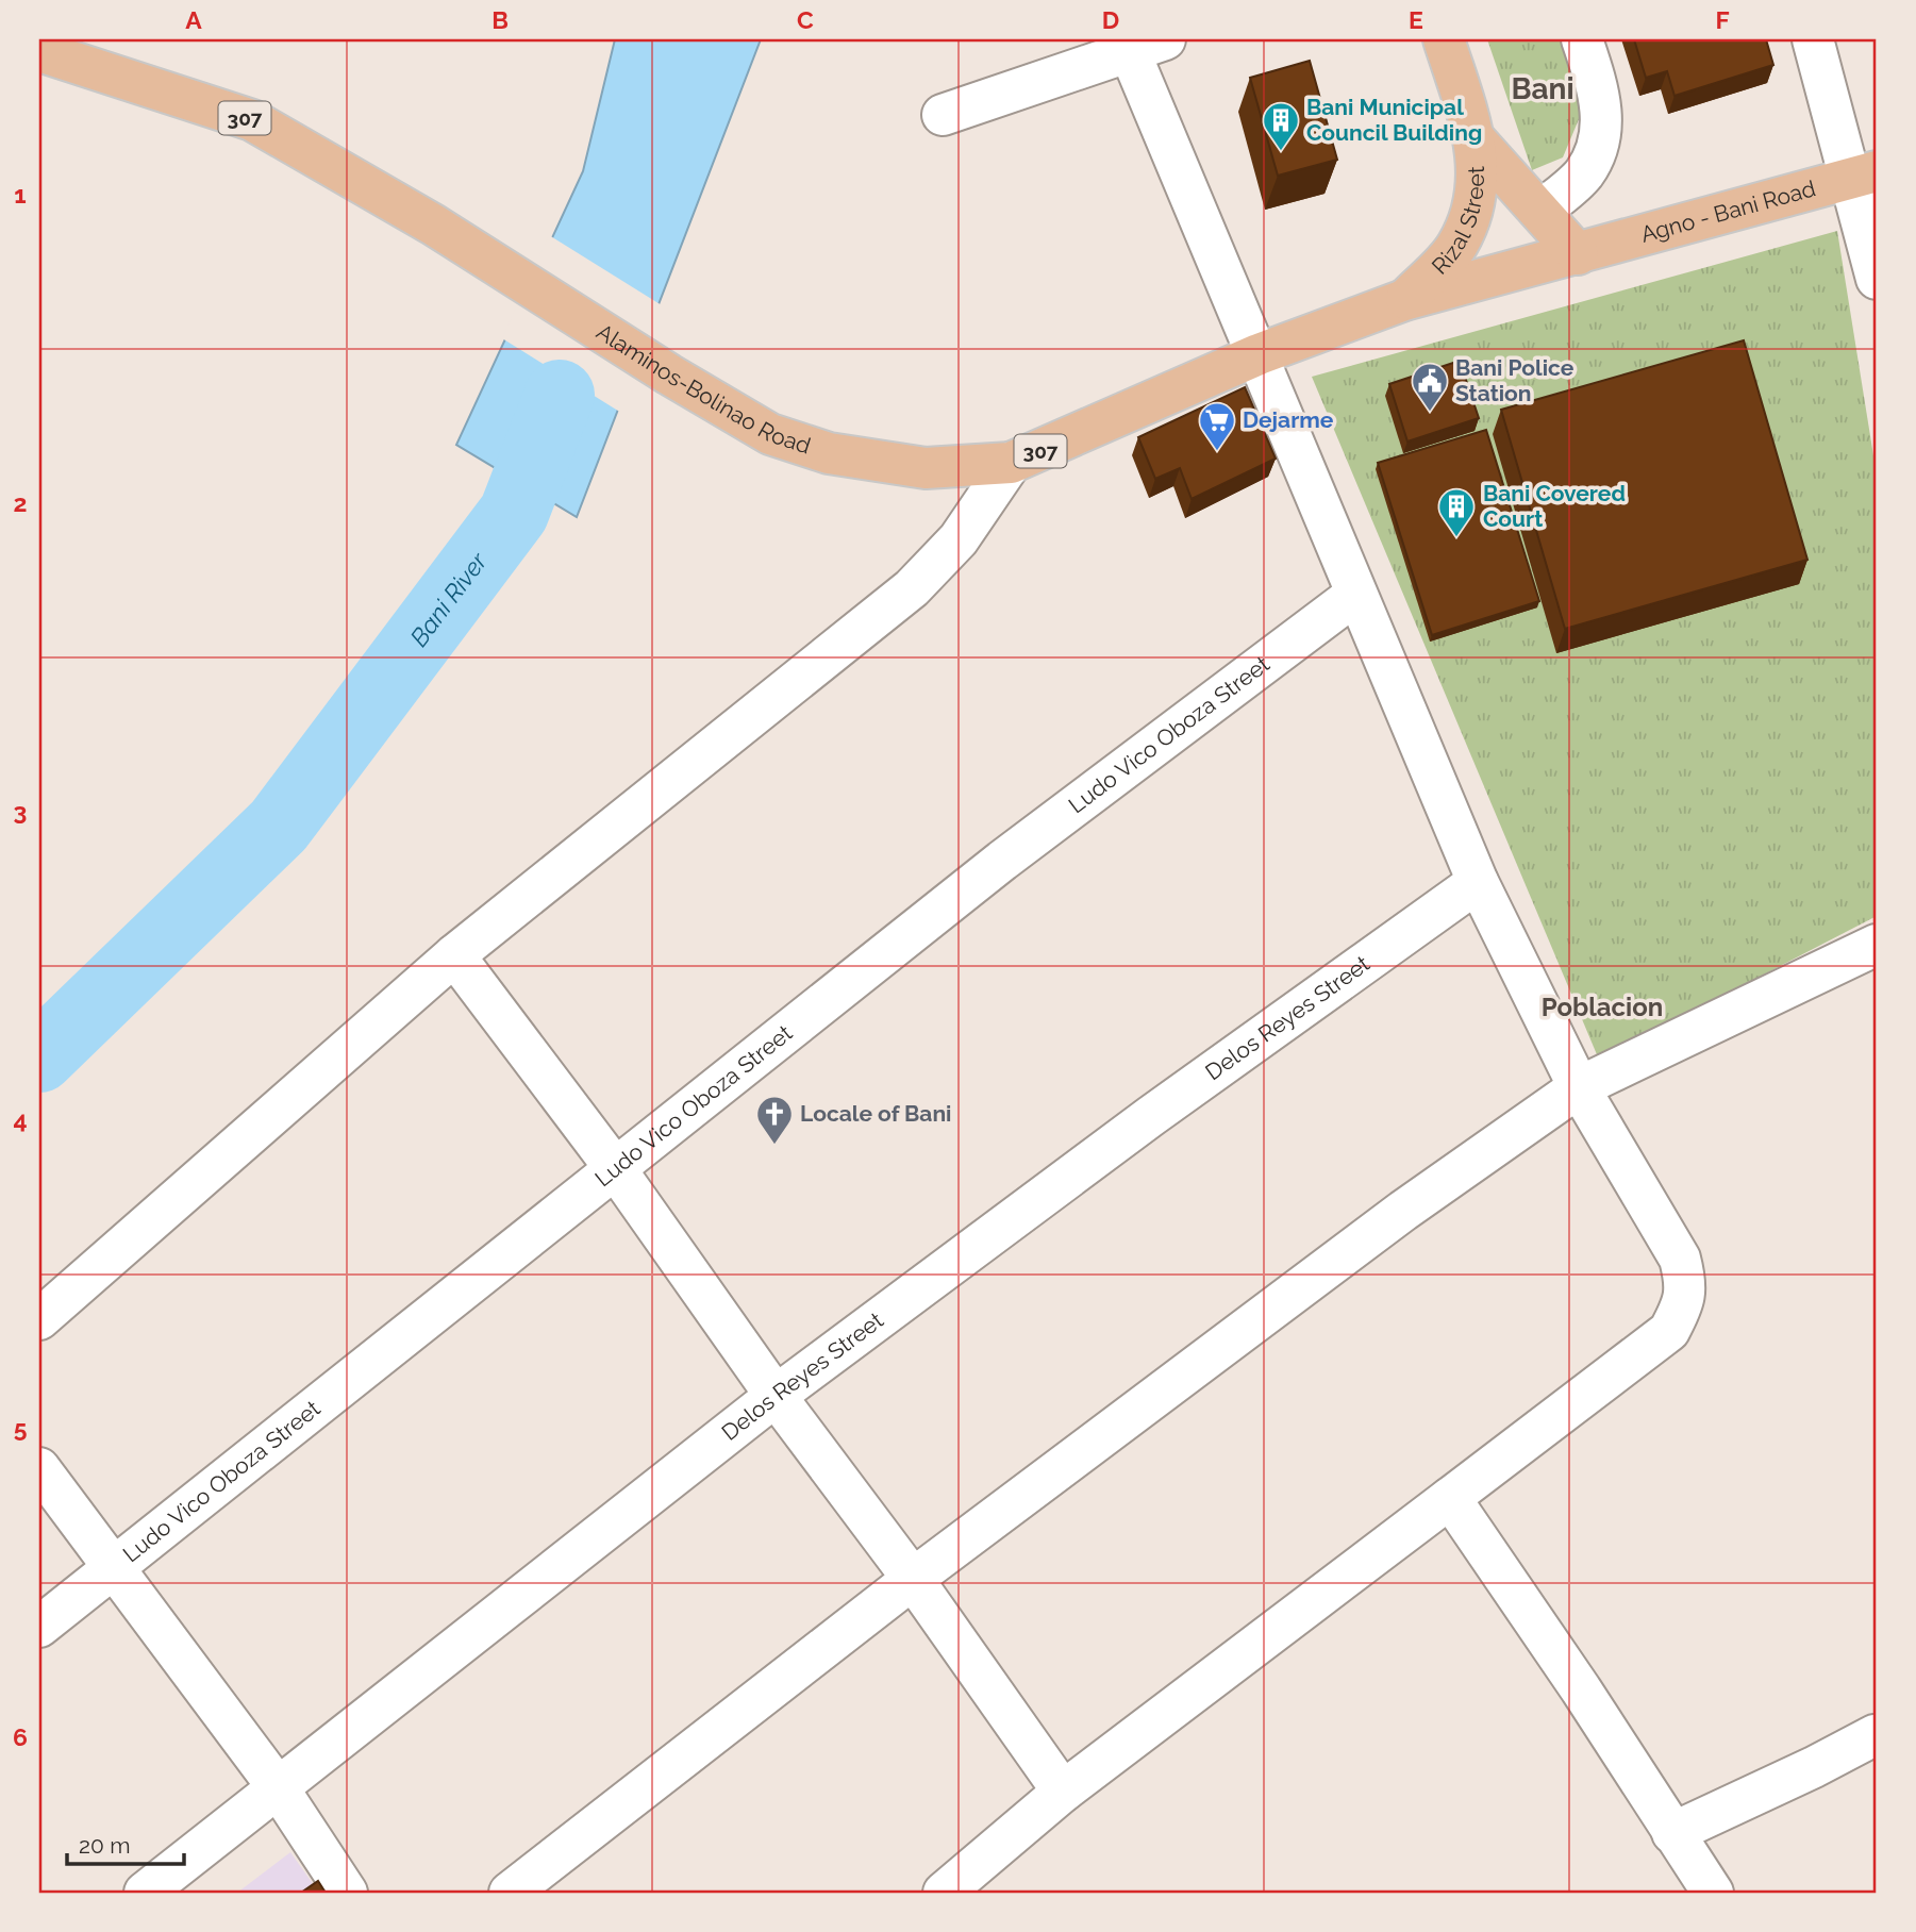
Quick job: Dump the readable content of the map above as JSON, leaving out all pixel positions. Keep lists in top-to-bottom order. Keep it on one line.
{"streets":{"main road":["307","Agno - Bani Road","Rizal Street","Alaminos-Bolinao Road"],"street":["Ludo Vico Oboza Street","Delos Reyes Street"]},"crossings":[["Agno - Bani Road","Rizal Street"],["Agno - Bani Road","Alaminos-Bolinao Road"],["Rizal Street","Alaminos-Bolinao Road"]],"districts":["Bani","Poblacion"],"water":["Bani River"],"places":{"building":["Bani Municipal Council Building","Bani Covered Court"],"public building":["Bani Police Station"],"supermarket":["Dejarme"],"church":["Locale of Bani"]},"scale_bar":"20 m","grid":{"columns":["A","B","C","D","E","F"],"rows":["1","2","3","4","5","6"]}}
